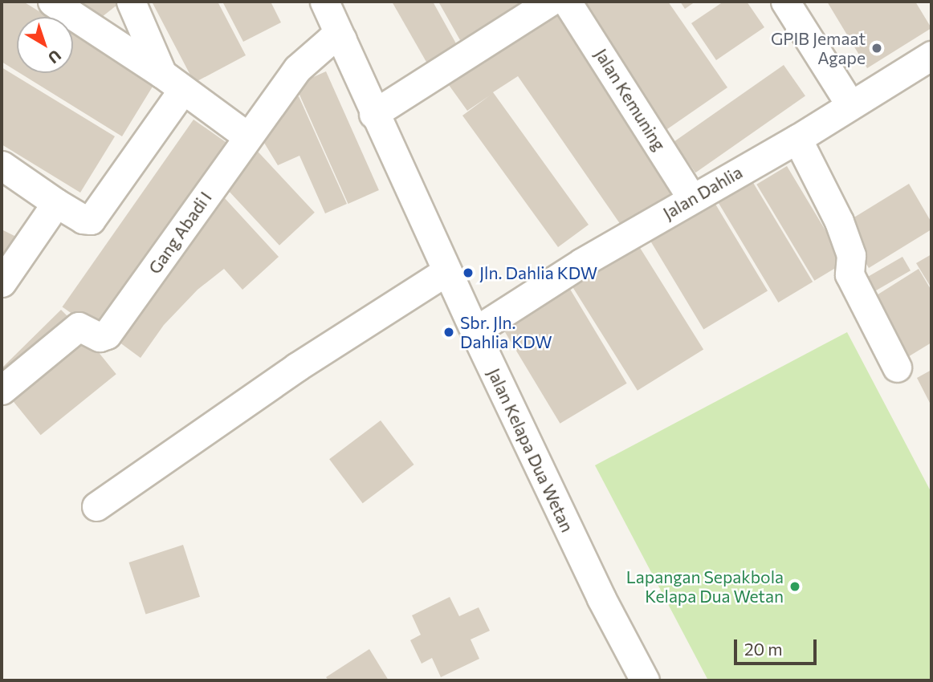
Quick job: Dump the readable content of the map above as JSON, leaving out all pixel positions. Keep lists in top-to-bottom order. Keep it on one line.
{"streets":{"street":["Jalan Kemuning","Jalan Dahlia","Gang Abadi I","Jalan Kelapa Dua Wetan"]},"crossings":[["Jalan Kemuning","Jalan Dahlia"],["Jalan Dahlia","Jalan Kelapa Dua Wetan"],["Gang Abadi I","Jalan Kelapa Dua Wetan"]],"places":["GPIB Jemaat Agape","Jln. Dahlia KDW","Sbr. Jln. Dahlia KDW","Lapangan Sepakbola Kelapa Dua Wetan"],"scale_bar":"20 m","north":"bottom right"}
